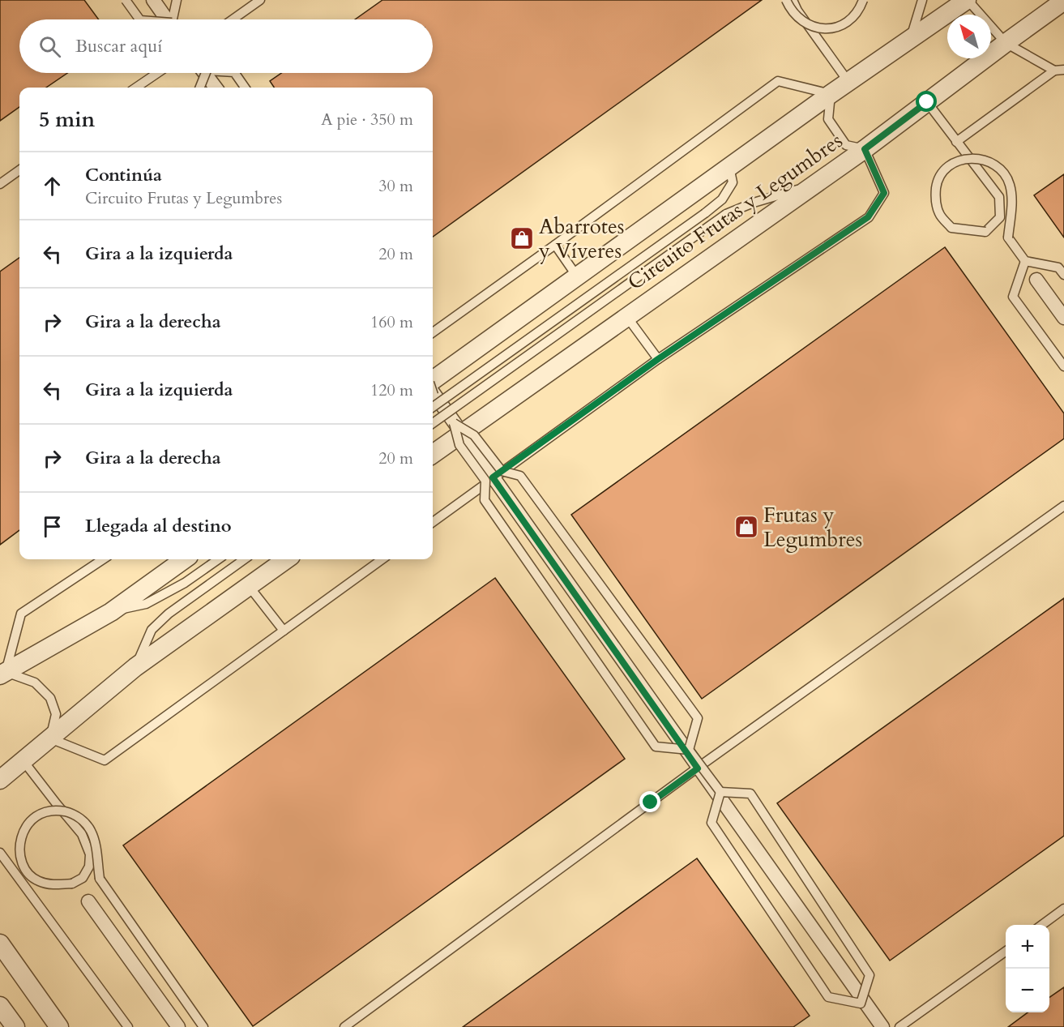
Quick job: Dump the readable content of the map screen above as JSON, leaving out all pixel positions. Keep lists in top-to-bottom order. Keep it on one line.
{"streets":{"street":["Circuito Frutas y Legumbres"]},"places":{"shop":["Abarrotes y Víveres","Frutas y Legumbres"]},"north":"top left","page":{"search":"Buscar aquí","heading":["5 min","A pie · 350 m"],"list":[["Continúa","Circuito Frutas y Legumbres","30 m"],["Gira a la izquierda","20 m"],["Gira a la derecha","160 m"],["Gira a la izquierda","120 m"],["Gira a la derecha","20 m"],"Llegada al destino"],"map_buttons":["+","−"]}}
